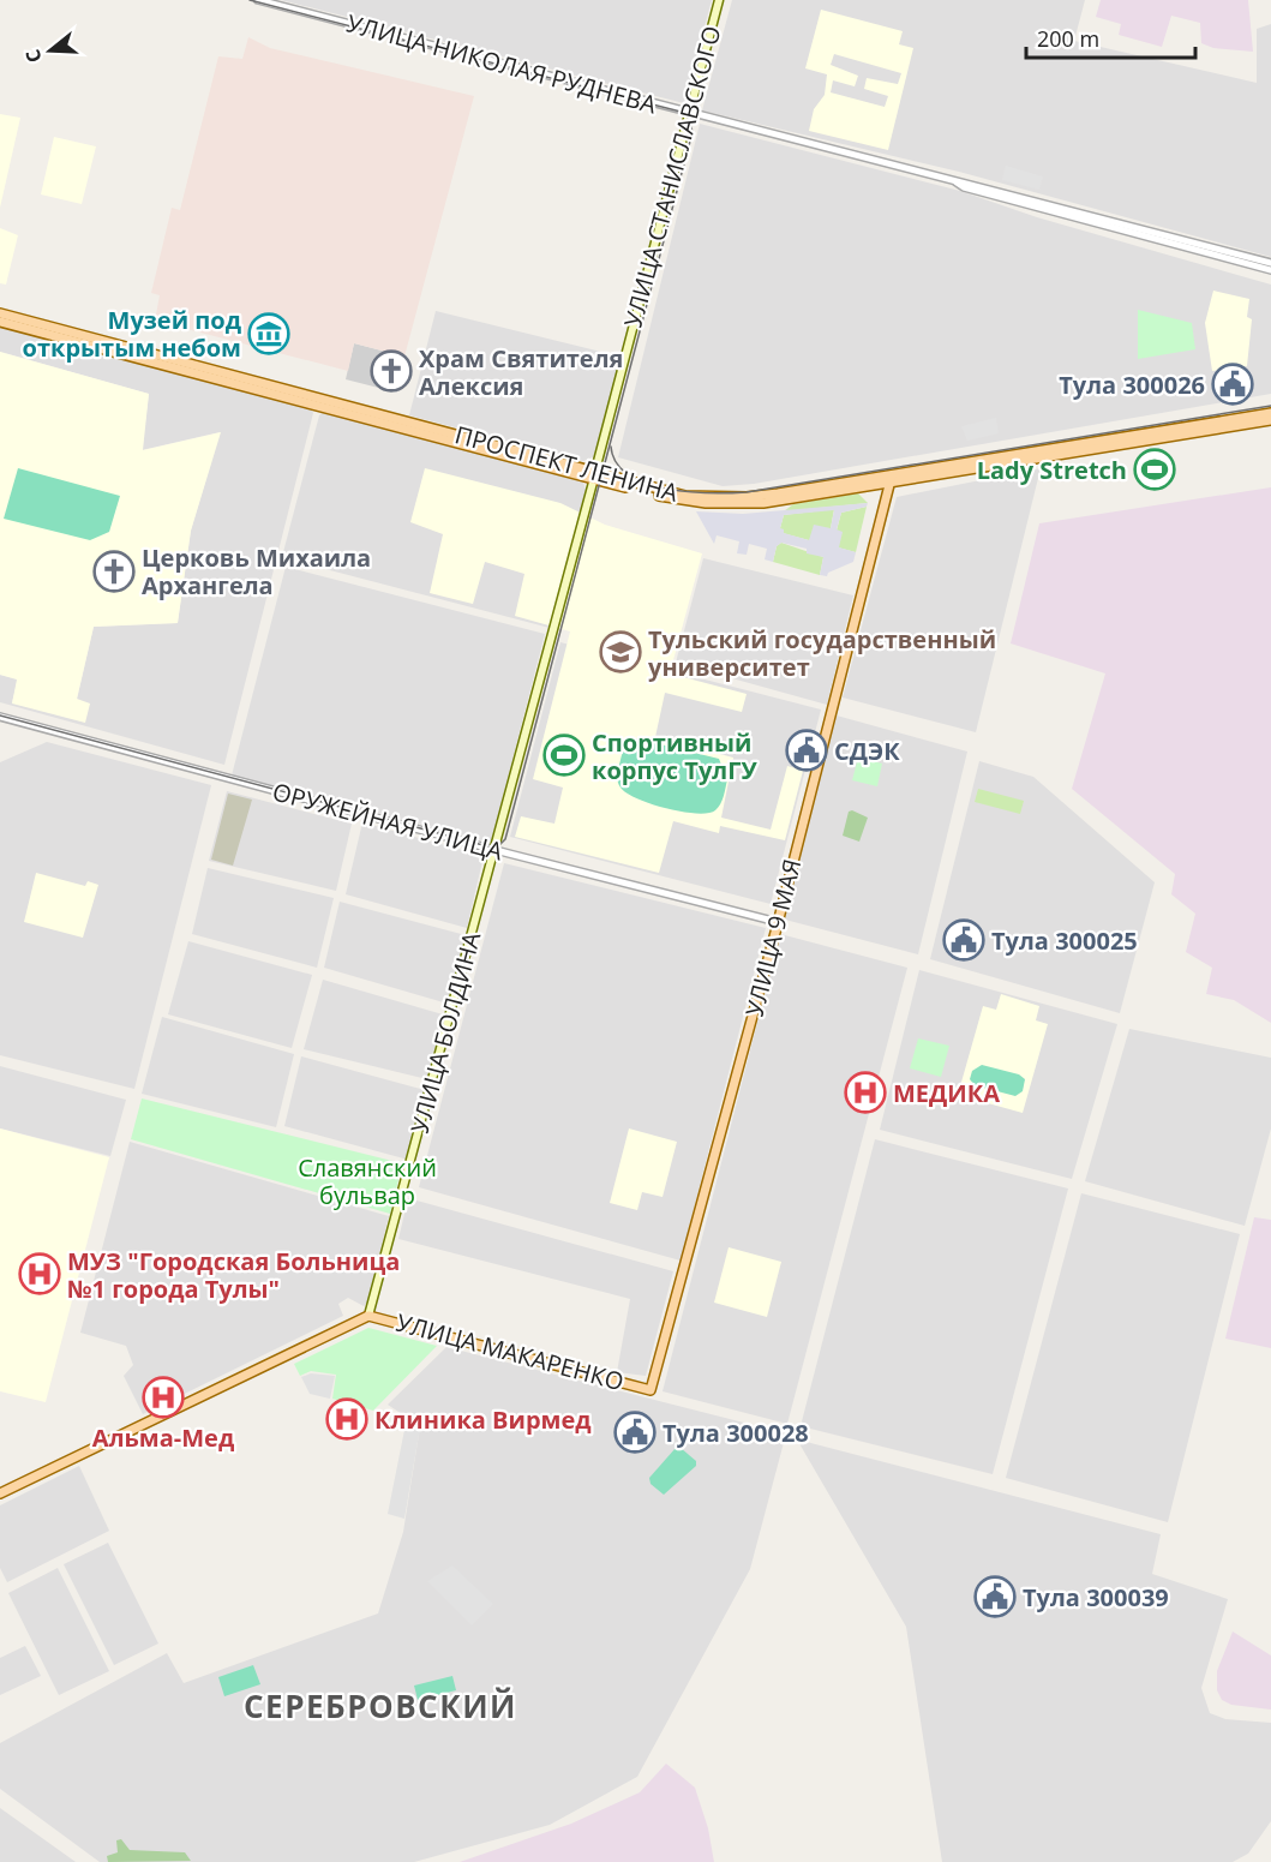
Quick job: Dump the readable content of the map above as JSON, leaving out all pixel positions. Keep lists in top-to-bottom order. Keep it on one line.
{"streets":{"main road":["УЛИЦА СТАНИСЛАВСКОГО","ПРОСПЕКТ ЛЕНИНА","УЛИЦА 9 МАЯ","УЛИЦА БОЛДИНА","УЛИЦА МАКАРЕНКО"],"street":["УЛИЦА НИКОЛАЯ РУДНЕВА","ОРУЖЕЙНАЯ УЛИЦА"]},"crossings":[["УЛИЦА НИКОЛАЯ РУДНЕВА","УЛИЦА СТАНИСЛАВСКОГО"],["УЛИЦА СТАНИСЛАВСКОГО","ПРОСПЕКТ ЛЕНИНА"],["УЛИЦА СТАНИСЛАВСКОГО","УЛИЦА БОЛДИНА"],["ПРОСПЕКТ ЛЕНИНА","УЛИЦА 9 МАЯ"],["ПРОСПЕКТ ЛЕНИНА","УЛИЦА БОЛДИНА"],["ОРУЖЕЙНАЯ УЛИЦА","УЛИЦА 9 МАЯ"],["ОРУЖЕЙНАЯ УЛИЦА","УЛИЦА БОЛДИНА"],["УЛИЦА 9 МАЯ","УЛИЦА МАКАРЕНКО"],["УЛИЦА БОЛДИНА","УЛИЦА МАКАРЕНКО"]],"districts":["СЕРЕБРОВСКИЙ"],"parks":["Славянский бульвар"],"places":{"museum":["Музей под открытым небом"],"church":["Храм Святителя Алексия","Церковь Михаила Архангела"],"public building":["Тула 300026","СДЭК","Тула 300025","Тула 300028","Тула 300039"],"sports":["Lady Stretch","Спортивный корпус ТулГУ"],"school or university":["Тульский государственный университет"],"hospital":["МЕДИКА","МУЗ \"Городская Больница №1 города Тулы\"","Альма-Мед","Клиника Вирмед"]},"scale_bar":"200 m","north":"left"}
